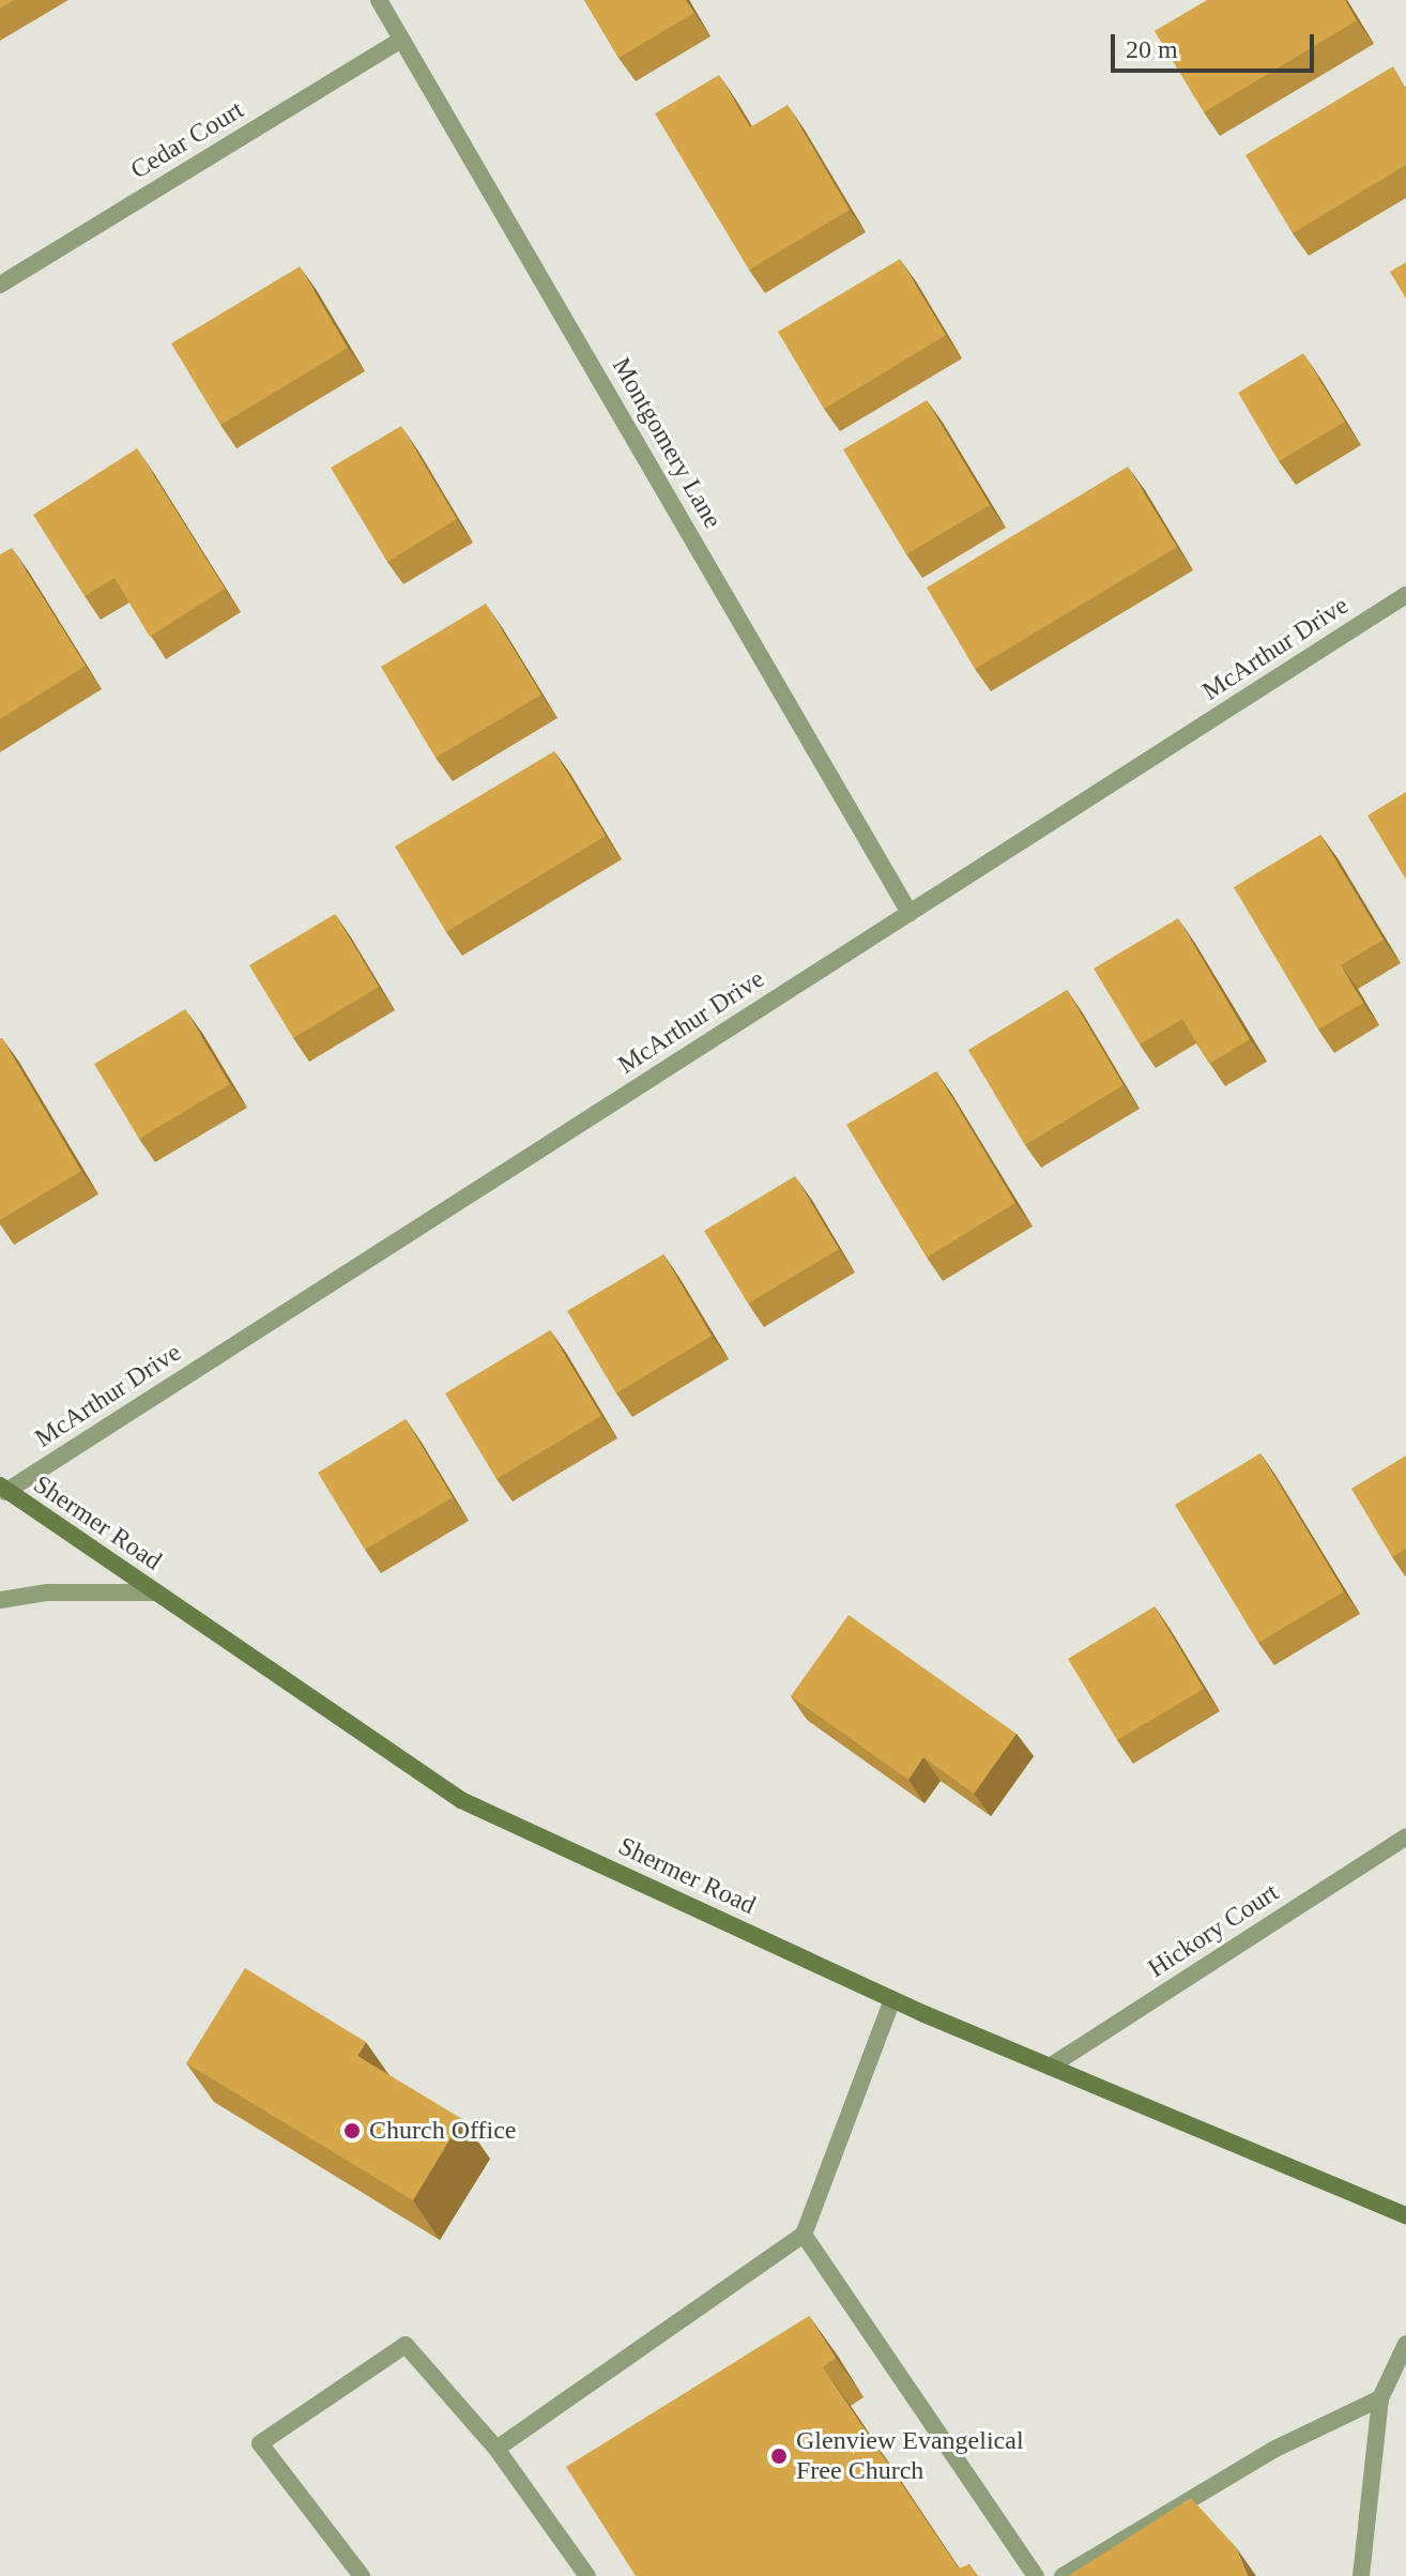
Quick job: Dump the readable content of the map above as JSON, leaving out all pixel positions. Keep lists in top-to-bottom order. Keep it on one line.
{"streets":{"main road":["Shermer Road"],"street":["Cedar Court","Montgomery Lane","McArthur Drive","Hickory Court"]},"crossings":[["Cedar Court","Montgomery Lane"],["Montgomery Lane","McArthur Drive"],["McArthur Drive","Shermer Road"],["Shermer Road","Hickory Court"]],"places":["Church Office","Glenview Evangelical Free Church"],"scale_bar":"20 m"}
